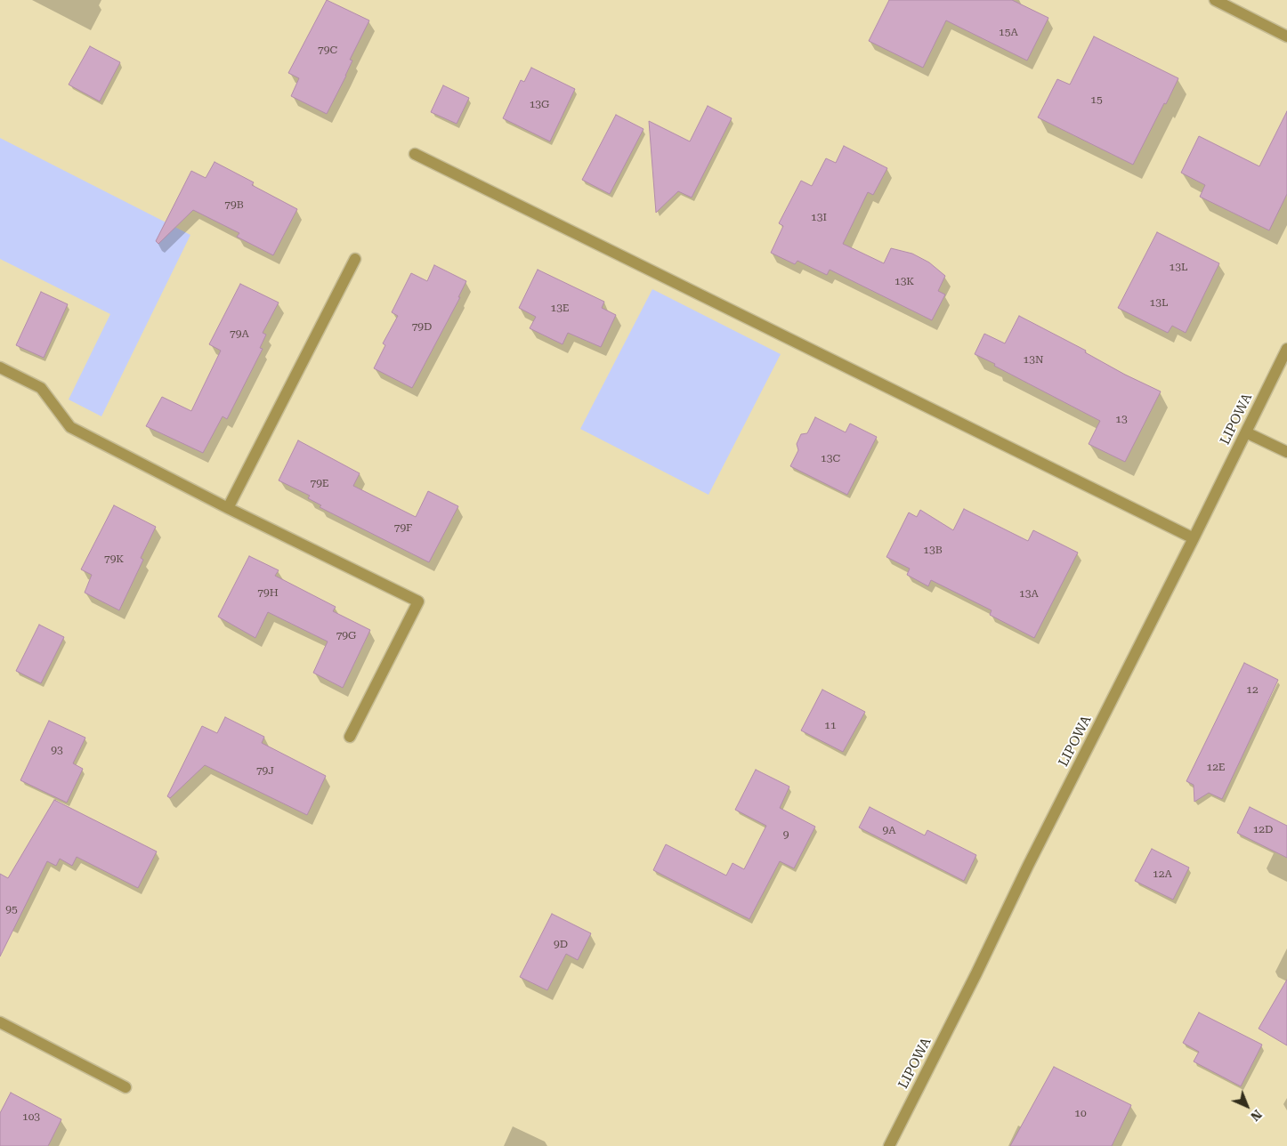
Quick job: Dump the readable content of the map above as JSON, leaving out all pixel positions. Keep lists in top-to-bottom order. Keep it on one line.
{"streets":{"street":["LIPOWA"]},"house_numbers":["15A","79C","15","13G","79B","13I","13L","13K","13L","13E","79D","79A","13N","13","13C","79E","79F","13B","79K","79H","13A","79G","12","11","93","12E","79J","12D","9A","9","12A","95","9D","10","103"],"north":"bottom right"}
